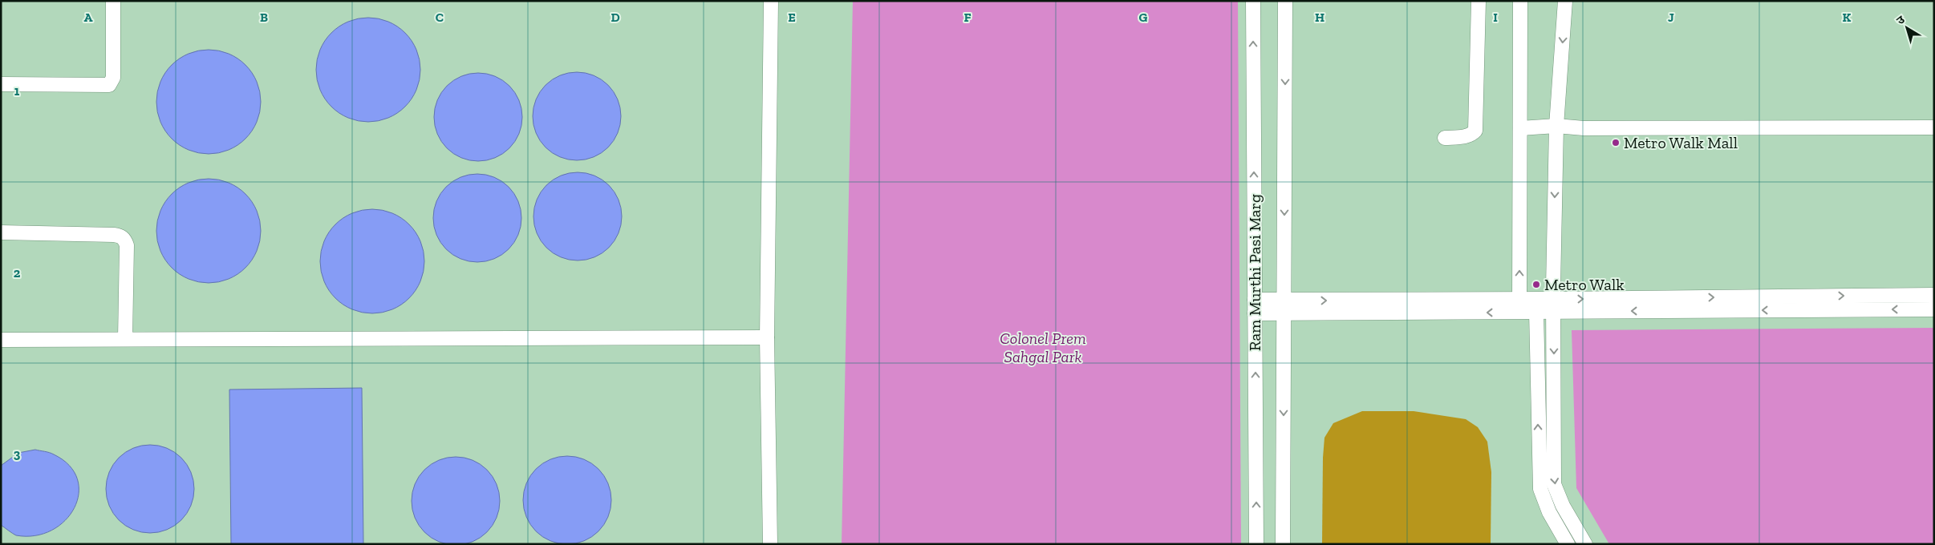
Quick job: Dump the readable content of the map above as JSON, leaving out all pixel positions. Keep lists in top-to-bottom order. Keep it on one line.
{"streets":{"street":["Ram Murthi Pasi Marg"]},"parks":["Colonel Prem Sahgal Park"],"places":["Metro Walk Mall","Metro Walk"],"north":"top left","grid":{"columns":["A","B","C","D","E","F","G","H","I","J","K"],"rows":["1","2","3"]}}
